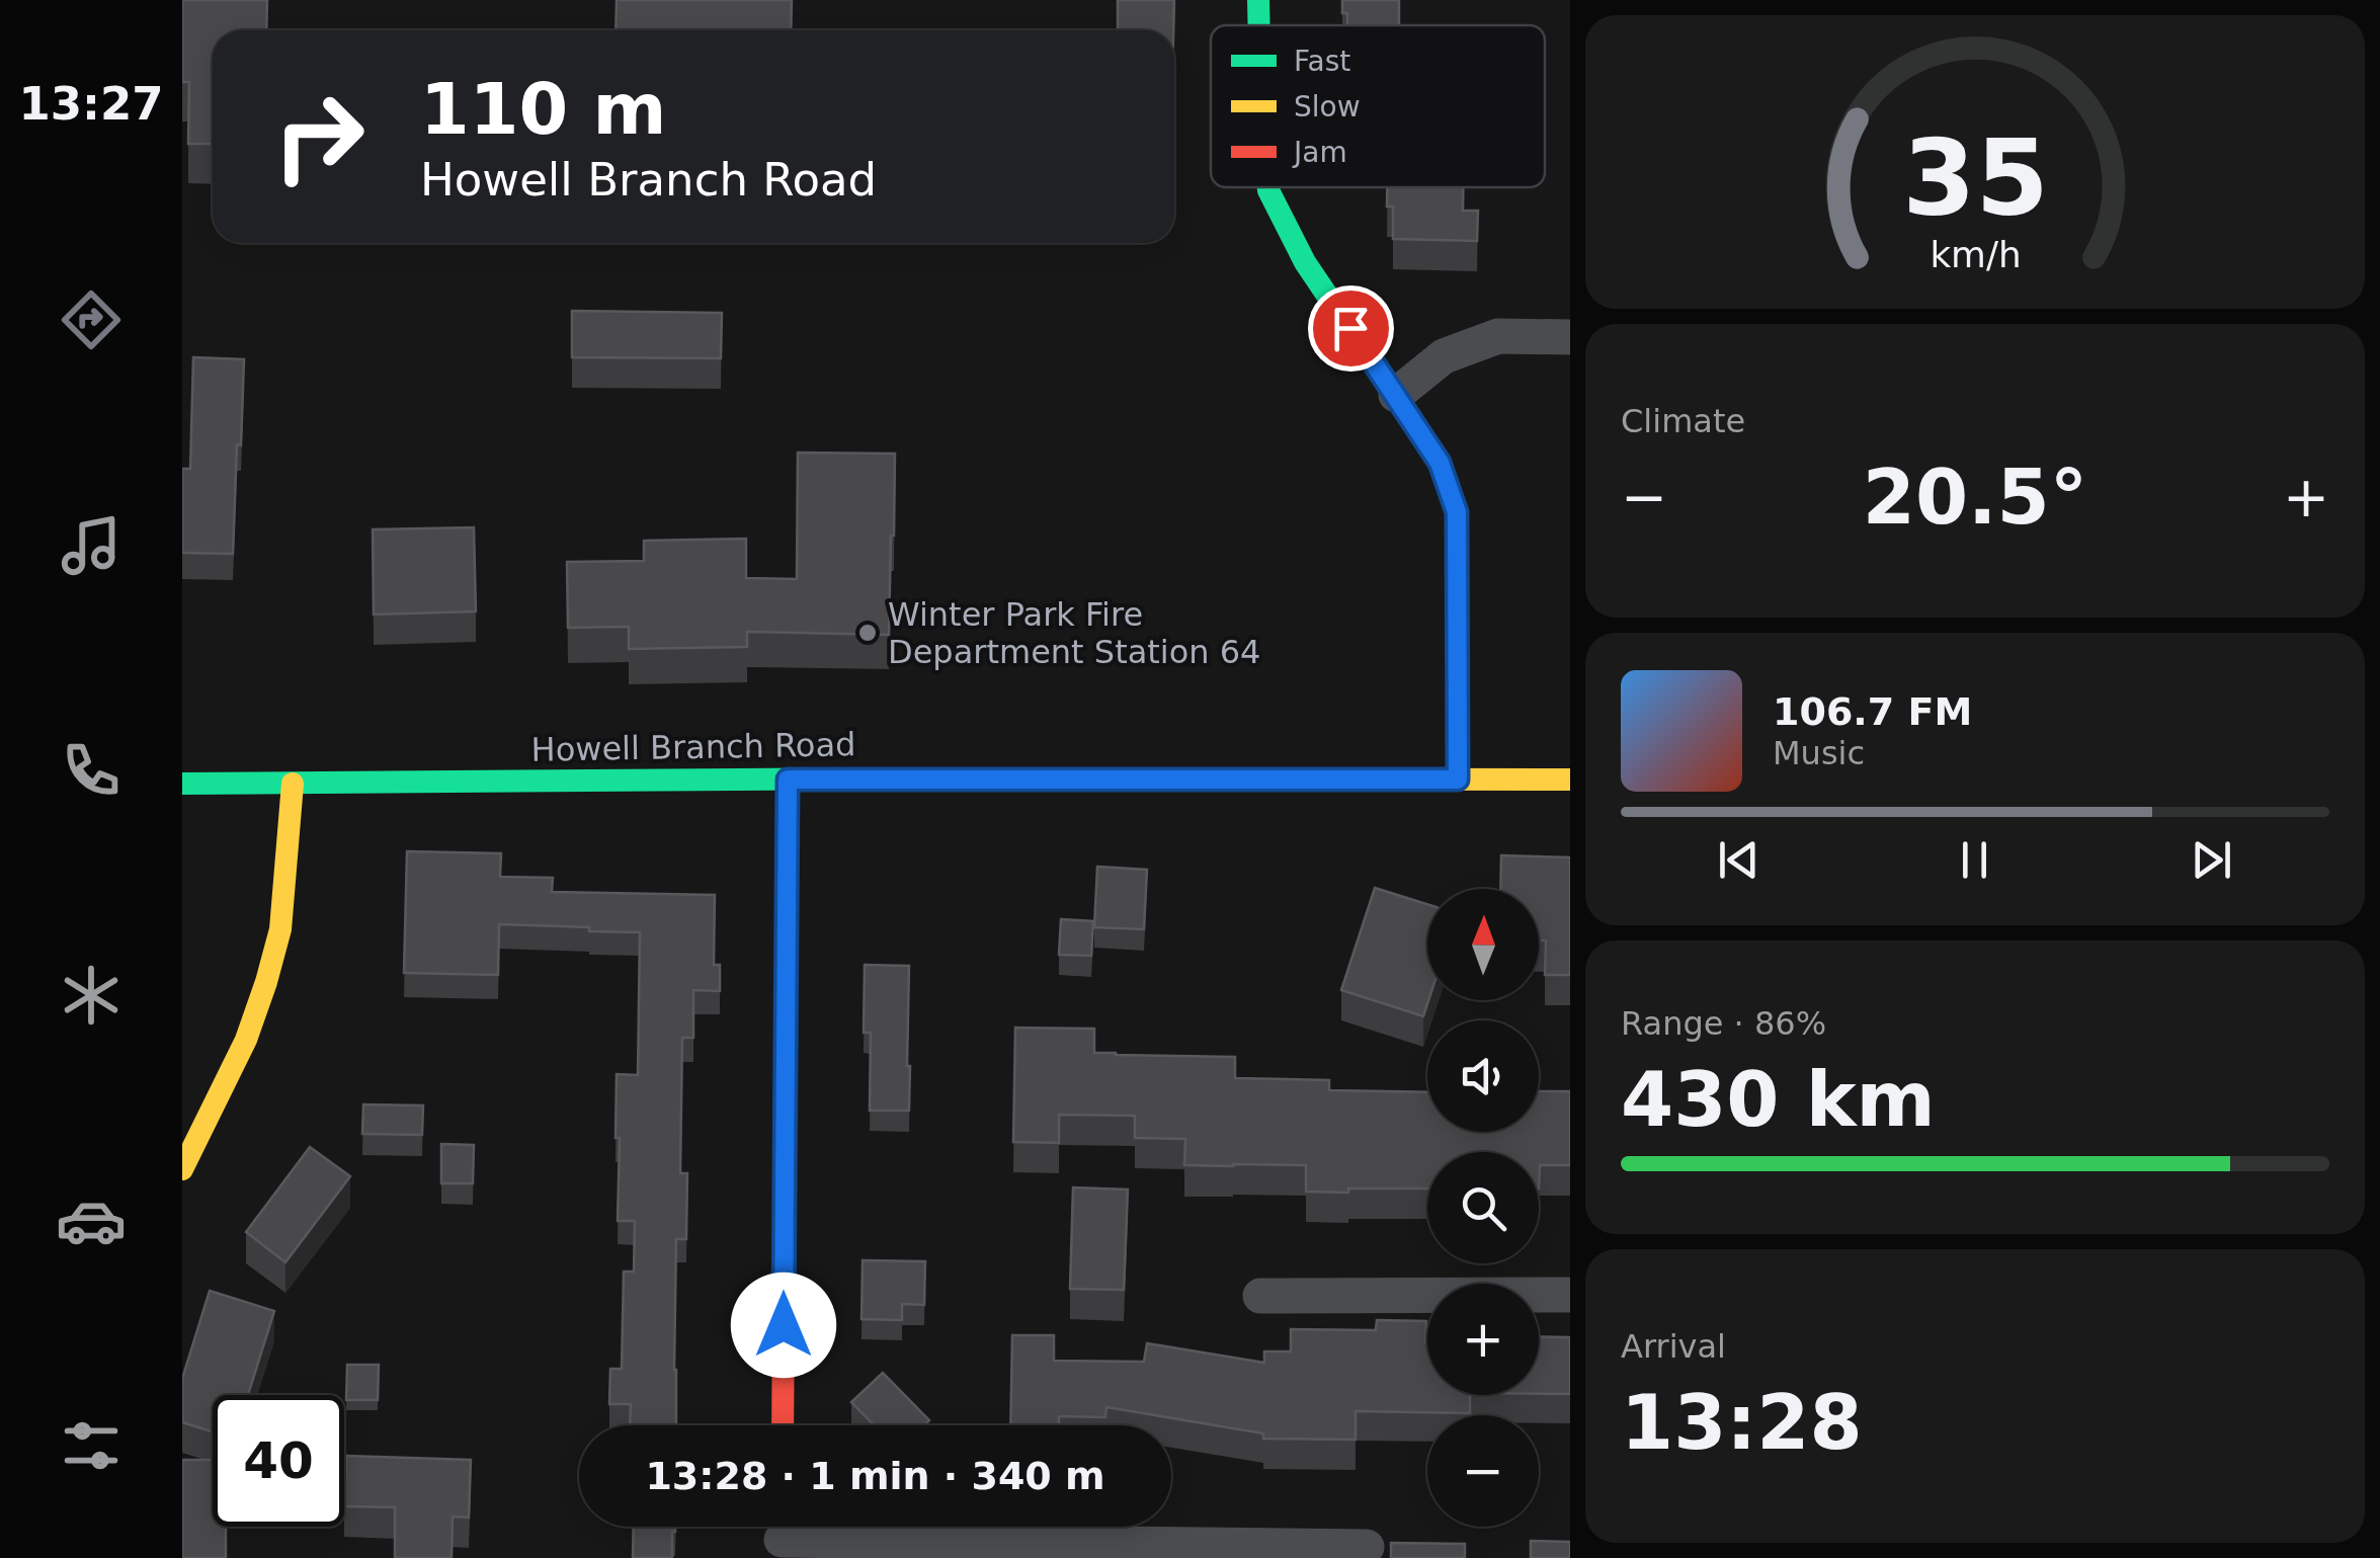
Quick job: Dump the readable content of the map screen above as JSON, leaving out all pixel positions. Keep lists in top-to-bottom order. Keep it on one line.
{"streets":{"street":["Howell Branch Road"]},"places":["Winter Park Fire Department Station 64"],"legend":["Fast","Slow","Jam"],"north":"top","page":{"tabs":"13:27","turn":["110 m","Howell Branch Road"],"tile":["Climate",["Range · 86%","430 km"],["Arrival","13:28"]],"heat":["−","20.5°","+"],"song":["106.7 FM","Music"],"map_buttons":["+","−"],"limit":"40","trip":"13:28 · 1 min · 340 m","gauge":["35","km/h"]}}
